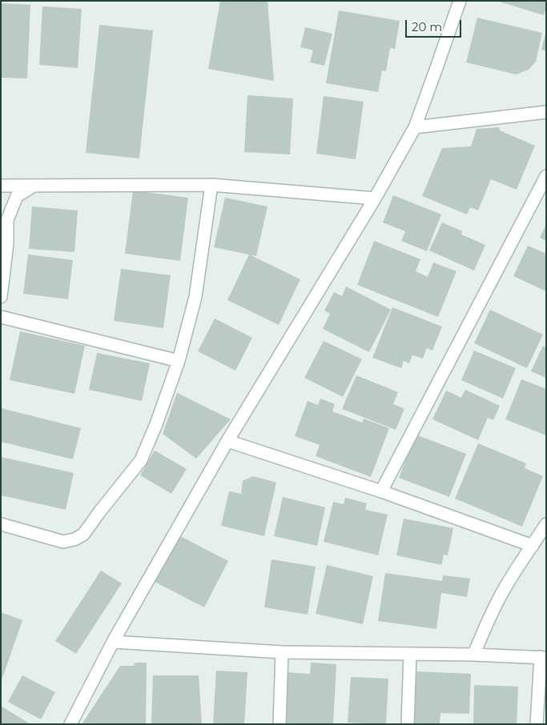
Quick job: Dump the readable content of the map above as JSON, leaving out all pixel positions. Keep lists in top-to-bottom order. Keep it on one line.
{"scale_bar":"20 m"}
